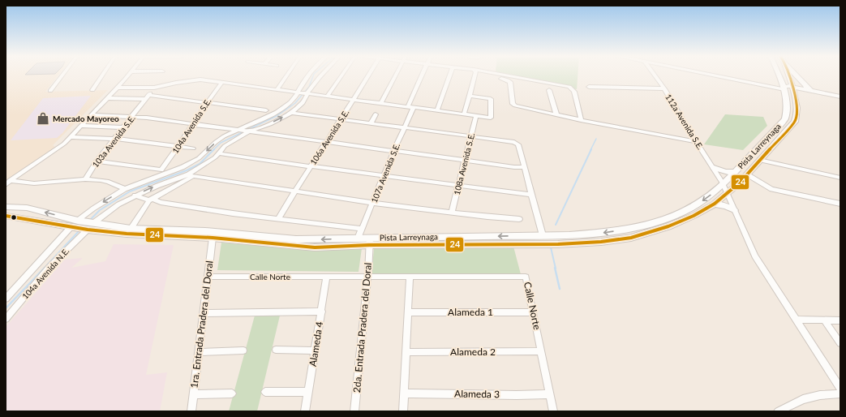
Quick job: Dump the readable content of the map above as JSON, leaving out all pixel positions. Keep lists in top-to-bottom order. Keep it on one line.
{"streets":{"main road":["Pista Larreynaga"],"street":["112a Avenida S.E.","104a Avenida S.E.","106a Avenida S.E.","103a Avenida S.E.","108a Avenida S.E.","107a Avenida S.E.","104a Avenida N.E.","Calle Norte","Alameda 1","1ra. Entrada Pradera del Doral","2da. Entrada Pradera del Doral","Alameda 4","Alameda 2","Alameda 3"]},"crossings":[["112a Avenida S.E.","Pista Larreynaga"],["104a Avenida S.E.","103a Avenida S.E."],["Pista Larreynaga","107a Avenida S.E."],["Pista Larreynaga","104a Avenida N.E."],["Pista Larreynaga","1ra. Entrada Pradera del Doral"],["Pista Larreynaga","2da. Entrada Pradera del Doral"],["Calle Norte","Alameda 1"],["Calle Norte","1ra. Entrada Pradera del Doral"],["Calle Norte","2da. Entrada Pradera del Doral"],["Calle Norte","Alameda 4"],["Calle Norte","Alameda 2"],["Calle Norte","Alameda 3"]],"places":{"shop":["Mercado Mayoreo"]},"lines":["transit line 24"]}
